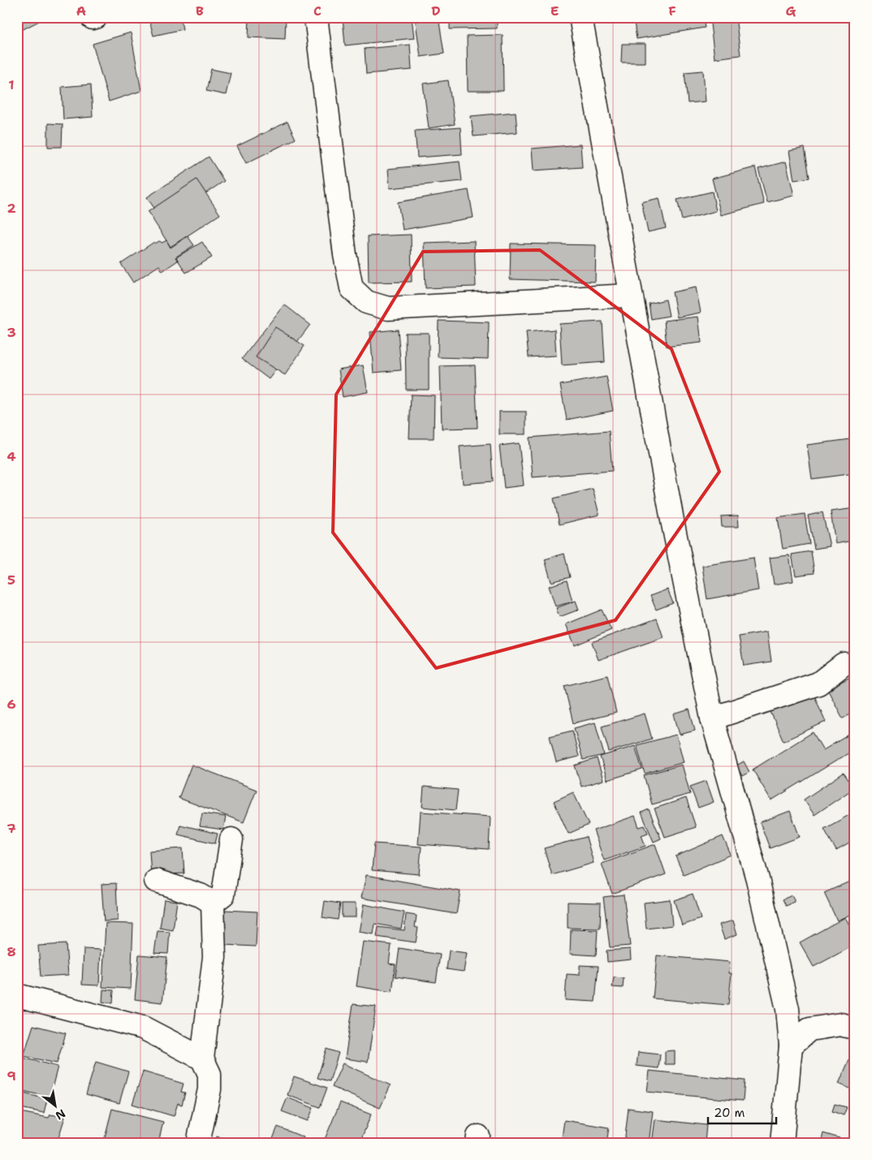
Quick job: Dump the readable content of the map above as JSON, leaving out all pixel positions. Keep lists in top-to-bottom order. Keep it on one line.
{"scale_bar":"20 m","north":"bottom right","grid":{"columns":["A","B","C","D","E","F","G"],"rows":["1","2","3","4","5","6","7","8","9"]}}
